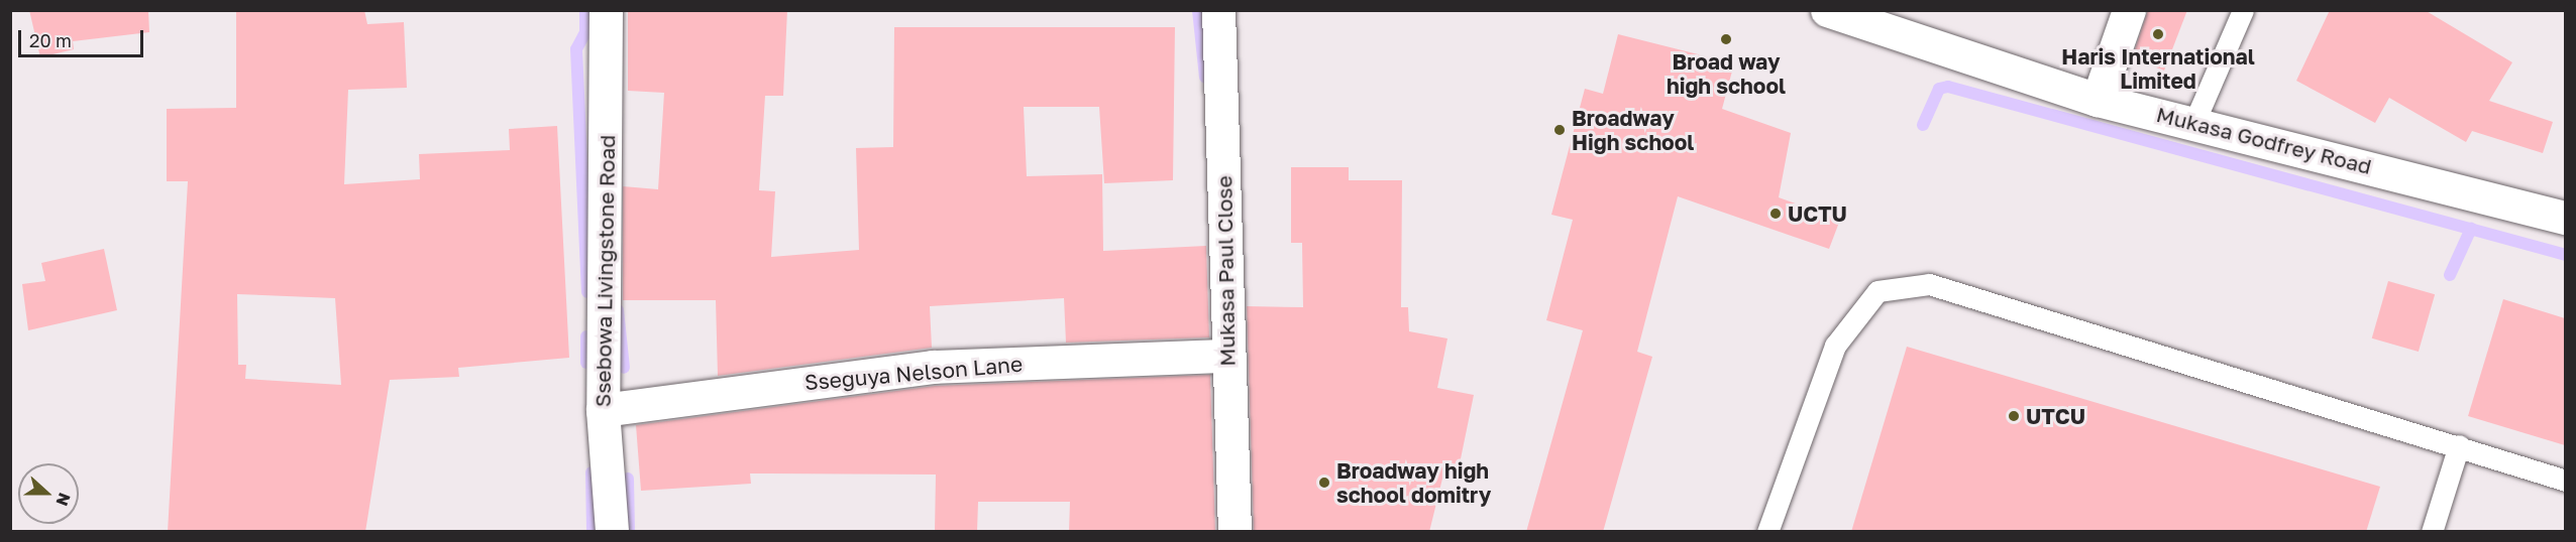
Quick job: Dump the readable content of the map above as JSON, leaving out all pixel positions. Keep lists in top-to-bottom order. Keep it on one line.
{"streets":{"street":["Mukasa Godfrey Road","Ssebowa Livingstone Road","Mukasa Paul Close","Sseguya Nelson Lane"]},"crossings":[["Ssebowa Livingstone Road","Sseguya Nelson Lane"],["Mukasa Paul Close","Sseguya Nelson Lane"]],"places":["Haris International Limited","Broad way high school","Broadway High school","UCTU","UTCU","Broadway high school domitry"],"scale_bar":"20 m","north":"right"}
